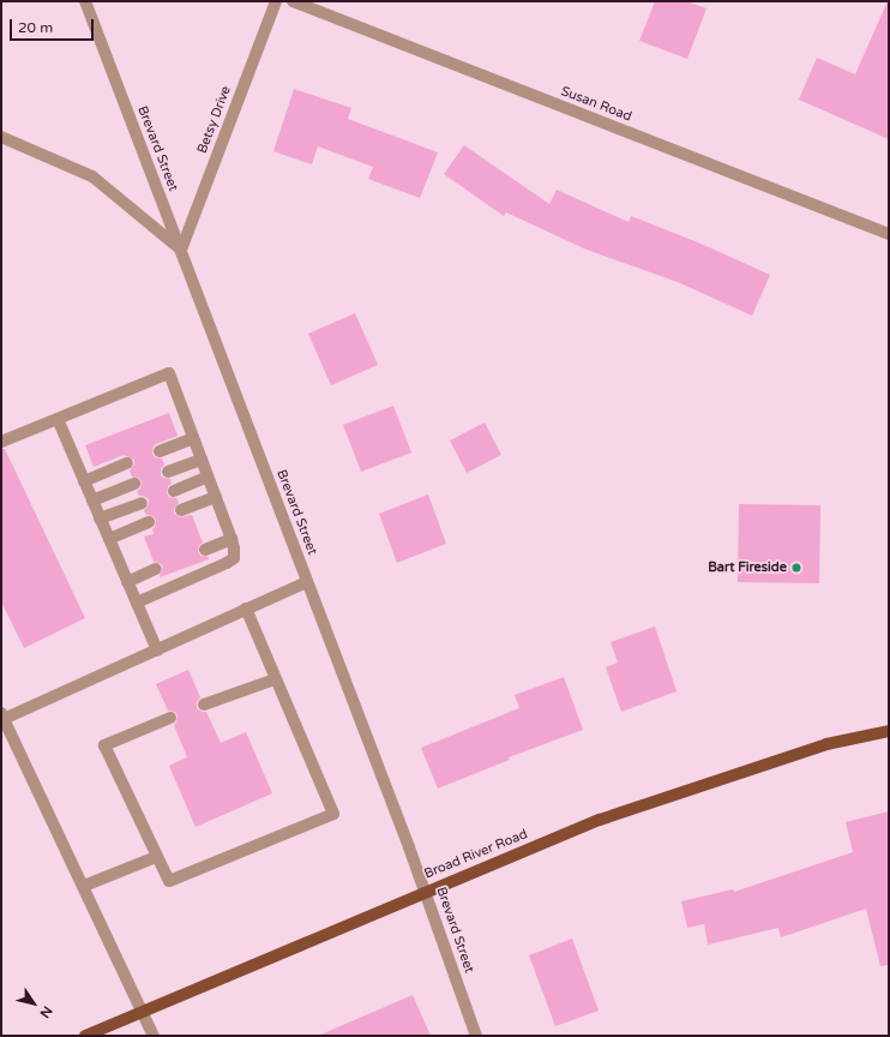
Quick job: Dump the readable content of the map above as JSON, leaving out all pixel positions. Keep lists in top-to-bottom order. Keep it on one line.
{"streets":{"main road":["Broad River Road"],"street":["Susan Road","Betsy Drive","Brevard Street"]},"crossings":[["Betsy Drive","Brevard Street"],["Brevard Street","Broad River Road"]],"places":["Bart Fireside"],"scale_bar":"20 m","north":"bottom right"}
